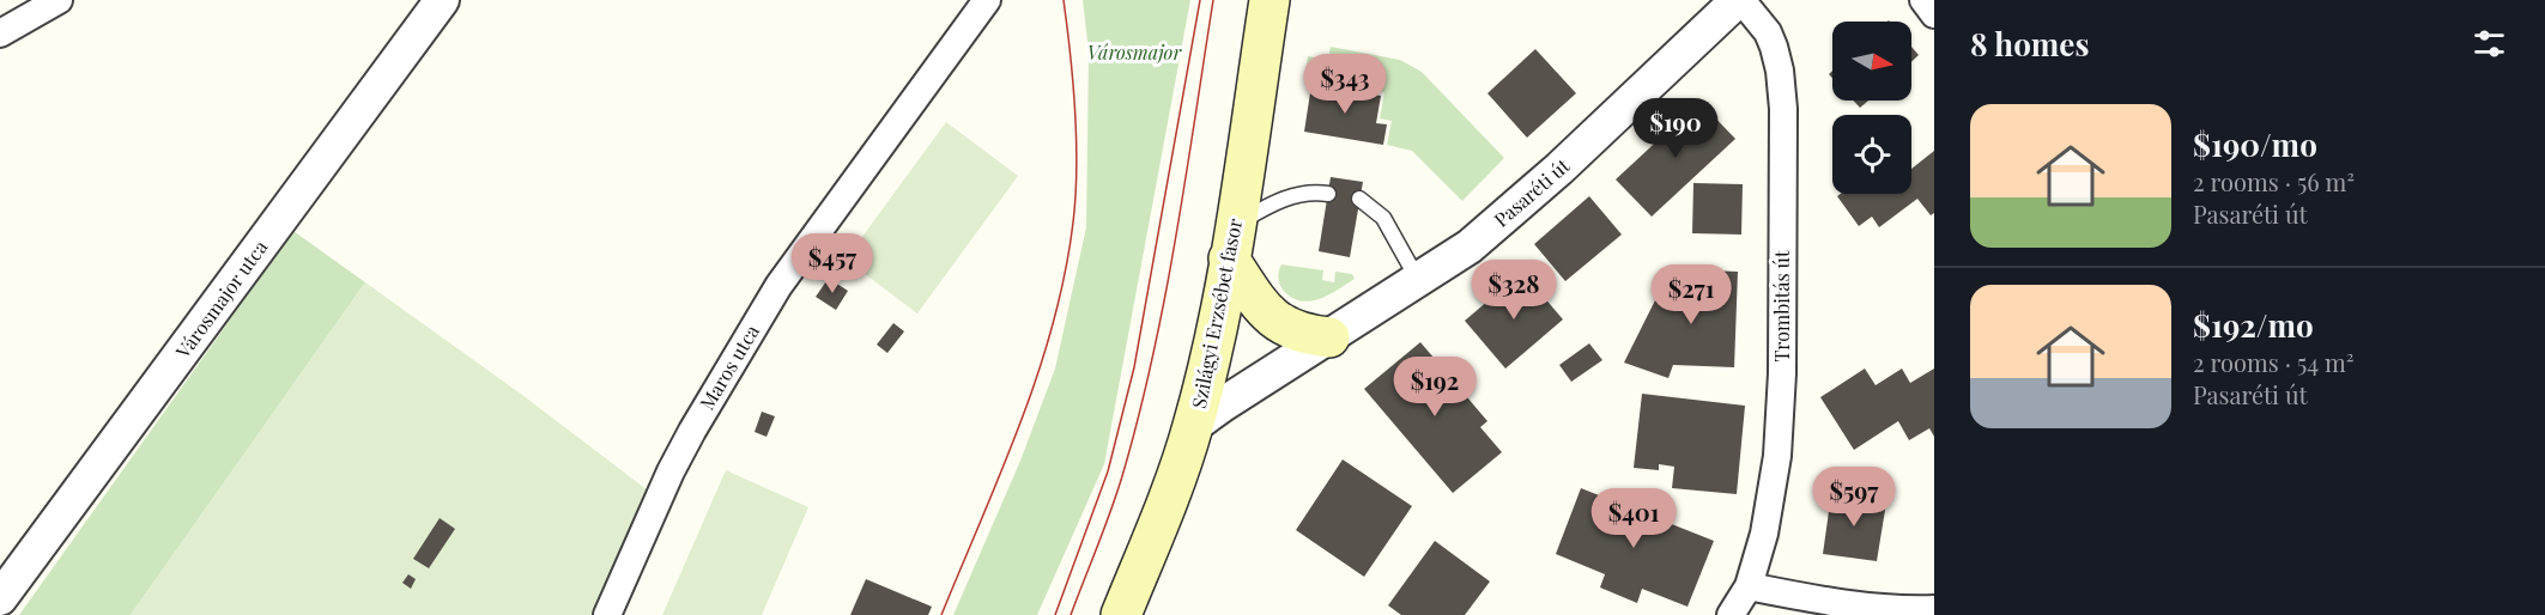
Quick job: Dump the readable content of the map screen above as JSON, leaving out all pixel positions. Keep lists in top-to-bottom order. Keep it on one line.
{"streets":{"main road":["Szilágyi Erzsébet fasor"],"street":["Pasaréti út","Városmajor utca","Trombitás út","Maros utca"]},"crossings":[["Pasaréti út","Trombitás út"],["Pasaréti út","Szilágyi Erzsébet fasor"]],"parks":["Városmajor"],"north":"right","page":{"heading":"8 homes","price":["$343","$190","$457","$328","$271","$192","$597","$401"],"list":[{"name":"$190/mo","note":"2 rooms · 56 m² · Pasaréti út"},{"name":"$192/mo","note":"2 rooms · 54 m² · Pasaréti út"}]}}
